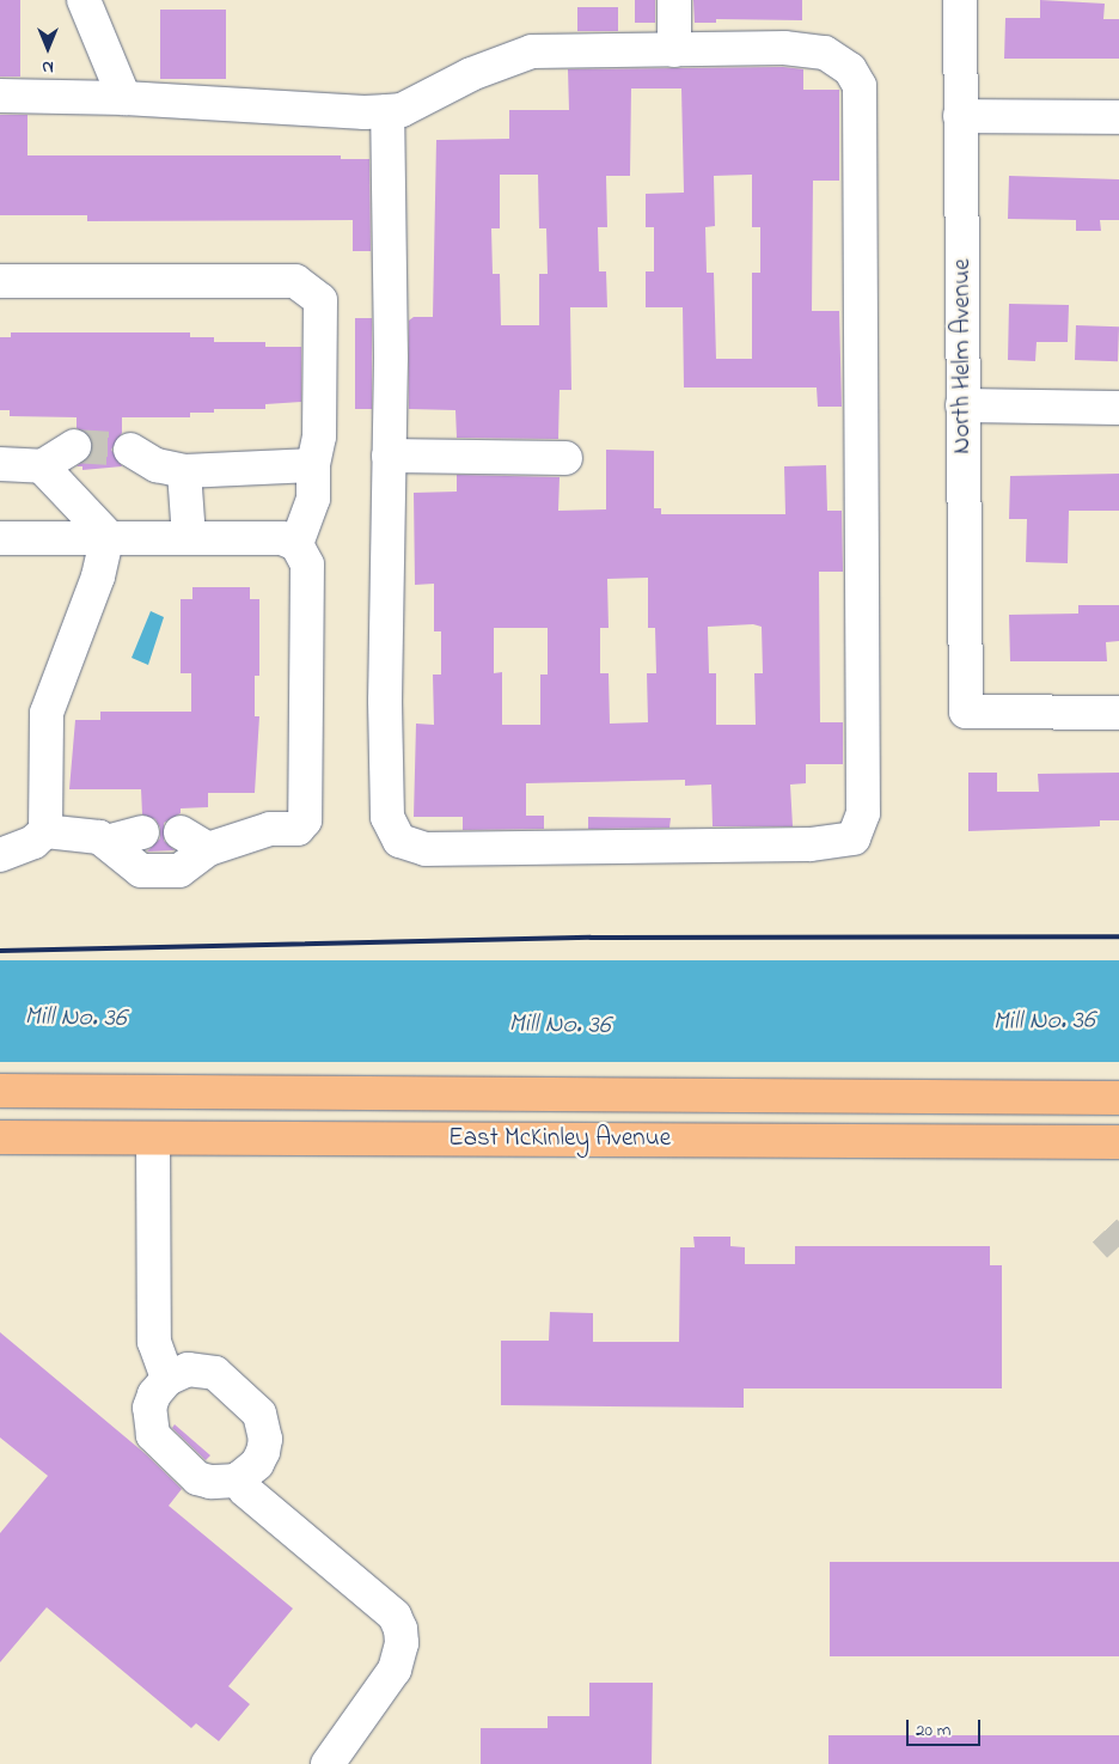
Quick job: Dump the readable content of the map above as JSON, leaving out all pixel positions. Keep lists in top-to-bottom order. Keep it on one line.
{"streets":{"main road":["East McKinley Avenue"],"street":["North Helm Avenue"]},"water":["Mill No. 36"],"scale_bar":"20 m","north":"bottom"}
